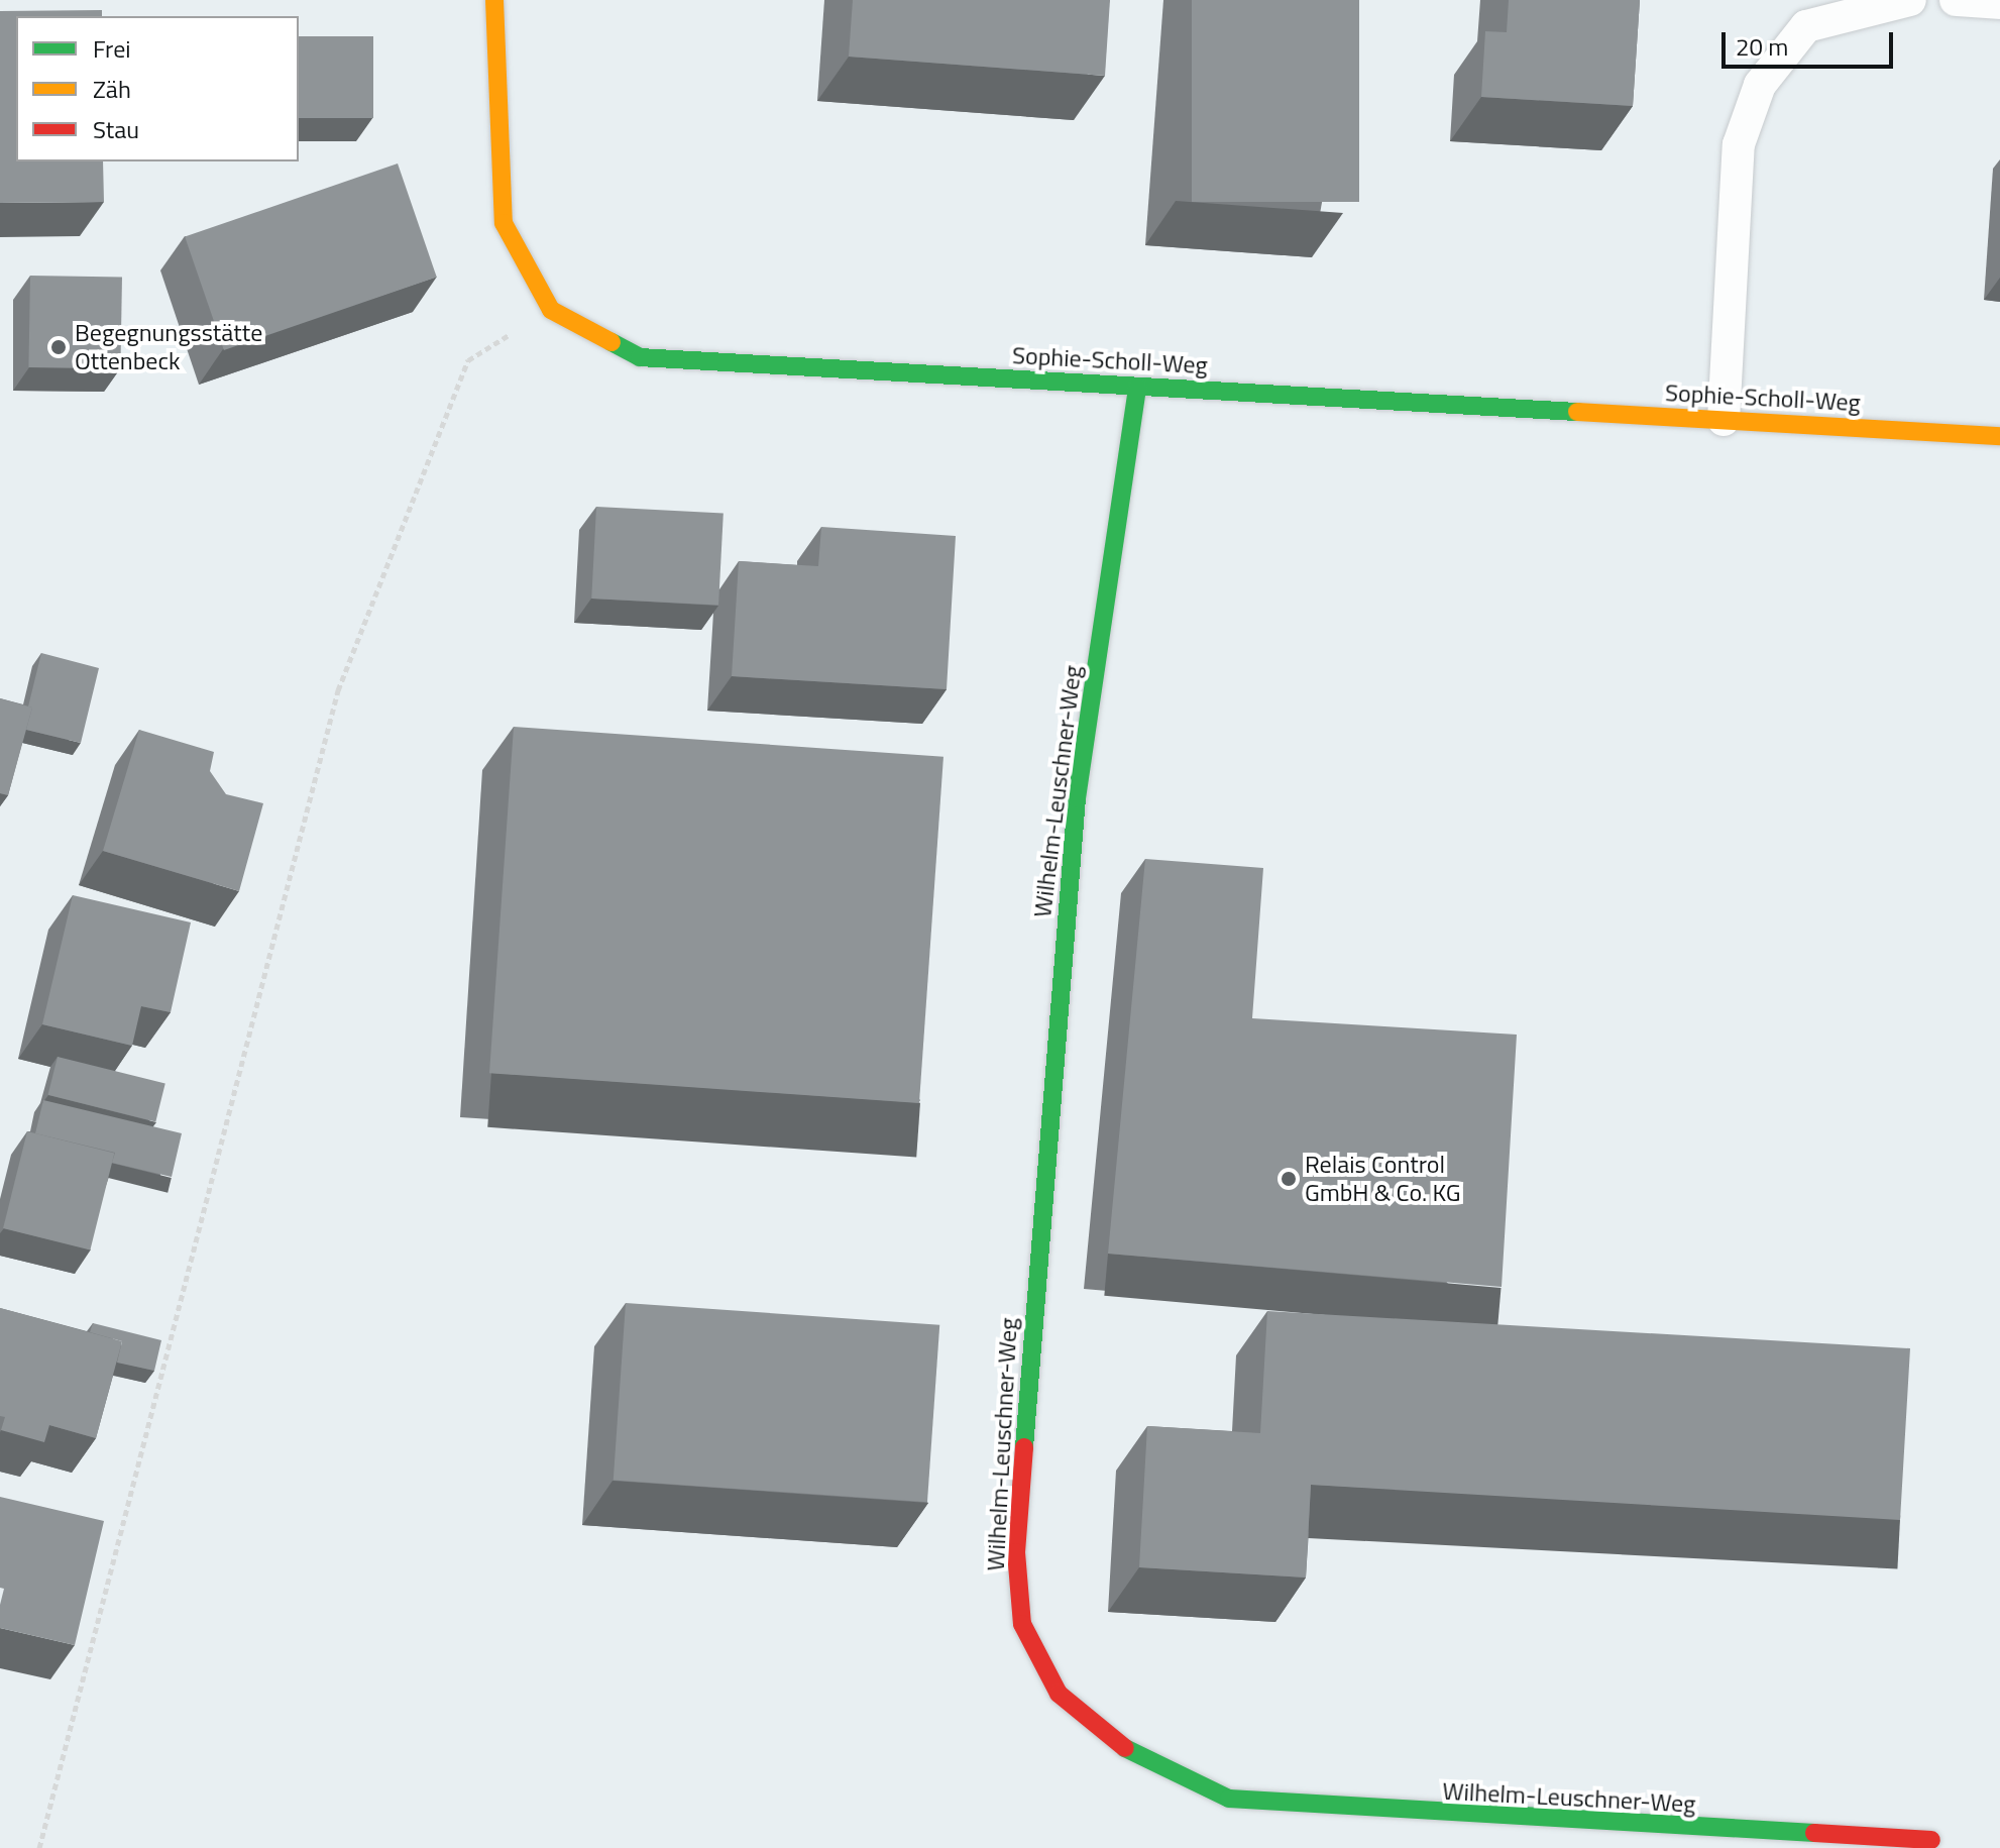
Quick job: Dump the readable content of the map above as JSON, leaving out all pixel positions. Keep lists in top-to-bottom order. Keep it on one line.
{"streets":{"street":["Sophie-Scholl-Weg","Wilhelm-Leuschner-Weg"]},"crossings":[["Sophie-Scholl-Weg","Wilhelm-Leuschner-Weg"]],"places":["Begegnungsstätte Ottenbeck","Relais Control GmbH & Co. KG"],"legend":["Frei","Zäh","Stau"],"scale_bar":"20 m"}
